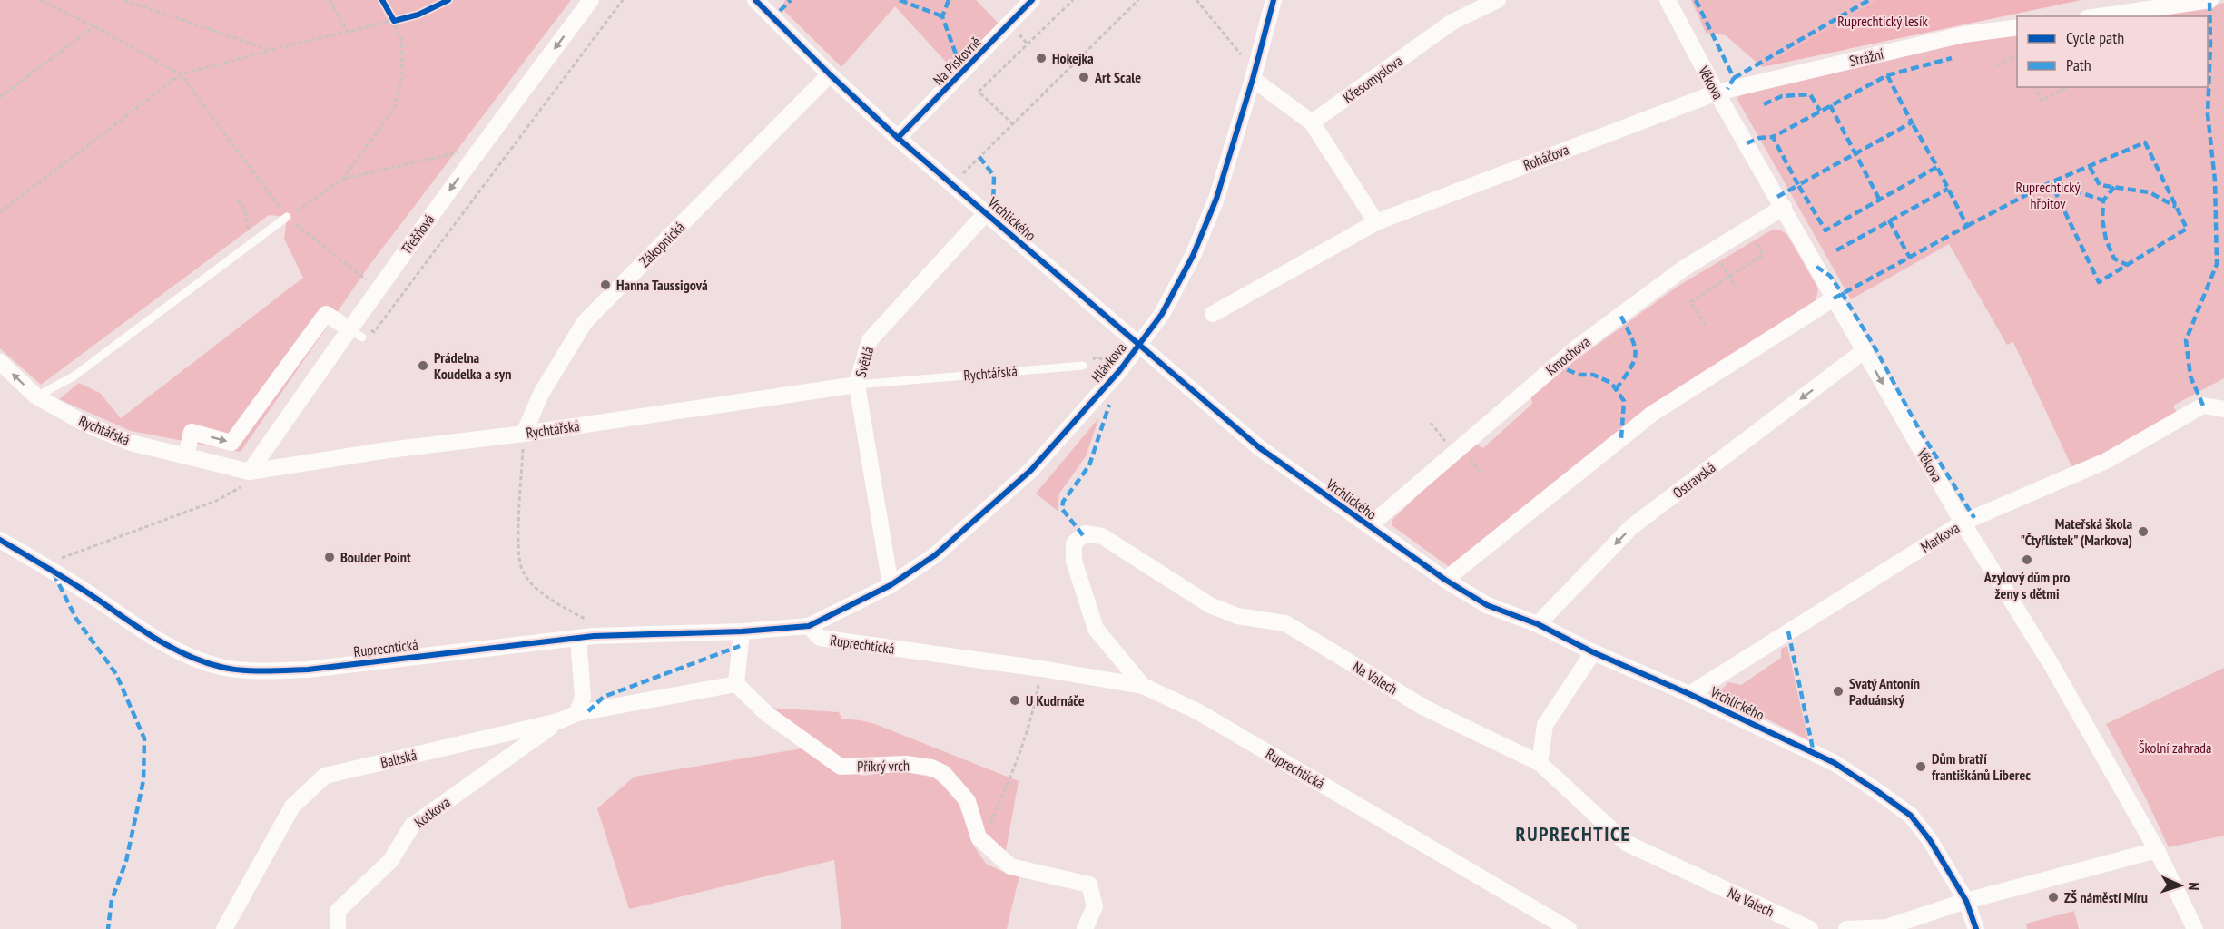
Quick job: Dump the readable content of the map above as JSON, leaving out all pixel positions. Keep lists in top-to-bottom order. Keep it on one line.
{"streets":{"street":["Strážní","Na Pískovně","Křesomyslova","Věkova","Roháčova","Vrchlického","Třešňová","Zákopnická","Kmochova","Světlá","Hlávkova","Rychtářská","Ostravská","Markova","Ruprechtická","Na Valech","Baltská","Příkrý vrch","Kotkova"]},"crossings":[["Strážní","Věkova"],["Strážní","Roháčova"],["Na Pískovně","Vrchlického"],["Věkova","Roháčova"],["Věkova","Kmochova"],["Věkova","Ostravská"],["Věkova","Markova"],["Vrchlického","Zákopnická"],["Vrchlického","Kmochova"],["Vrchlického","Světlá"],["Vrchlického","Hlávkova"],["Vrchlického","Ostravská"],["Vrchlického","Markova"],["Třešňová","Rychtářská"],["Zákopnická","Rychtářská"],["Světlá","Hlávkova"],["Světlá","Rychtářská"],["Hlávkova","Ruprechtická"],["Ruprechtická","Na Valech"],["Baltská","Kotkova"]],"one_way":["Třešňová"],"districts":["RUPRECHTICE"],"parks":["Ruprechtický lesík","Ruprechtický hřbitov","Školní zahrada"],"places":["Hokejka","Art Scale","Hanna Taussigová","Prádelna Koudelka a syn","Mateřská škola \"Čtyřlístek\" (Markova)","Boulder Point","Azylový dům pro ženy s dětmi","Svatý Antonín Paduánský","U Kudrnáče","Dům bratří františkánů Liberec","ZŠ náměstí Míru"],"legend":["Cycle path","Path"],"north":"right"}
